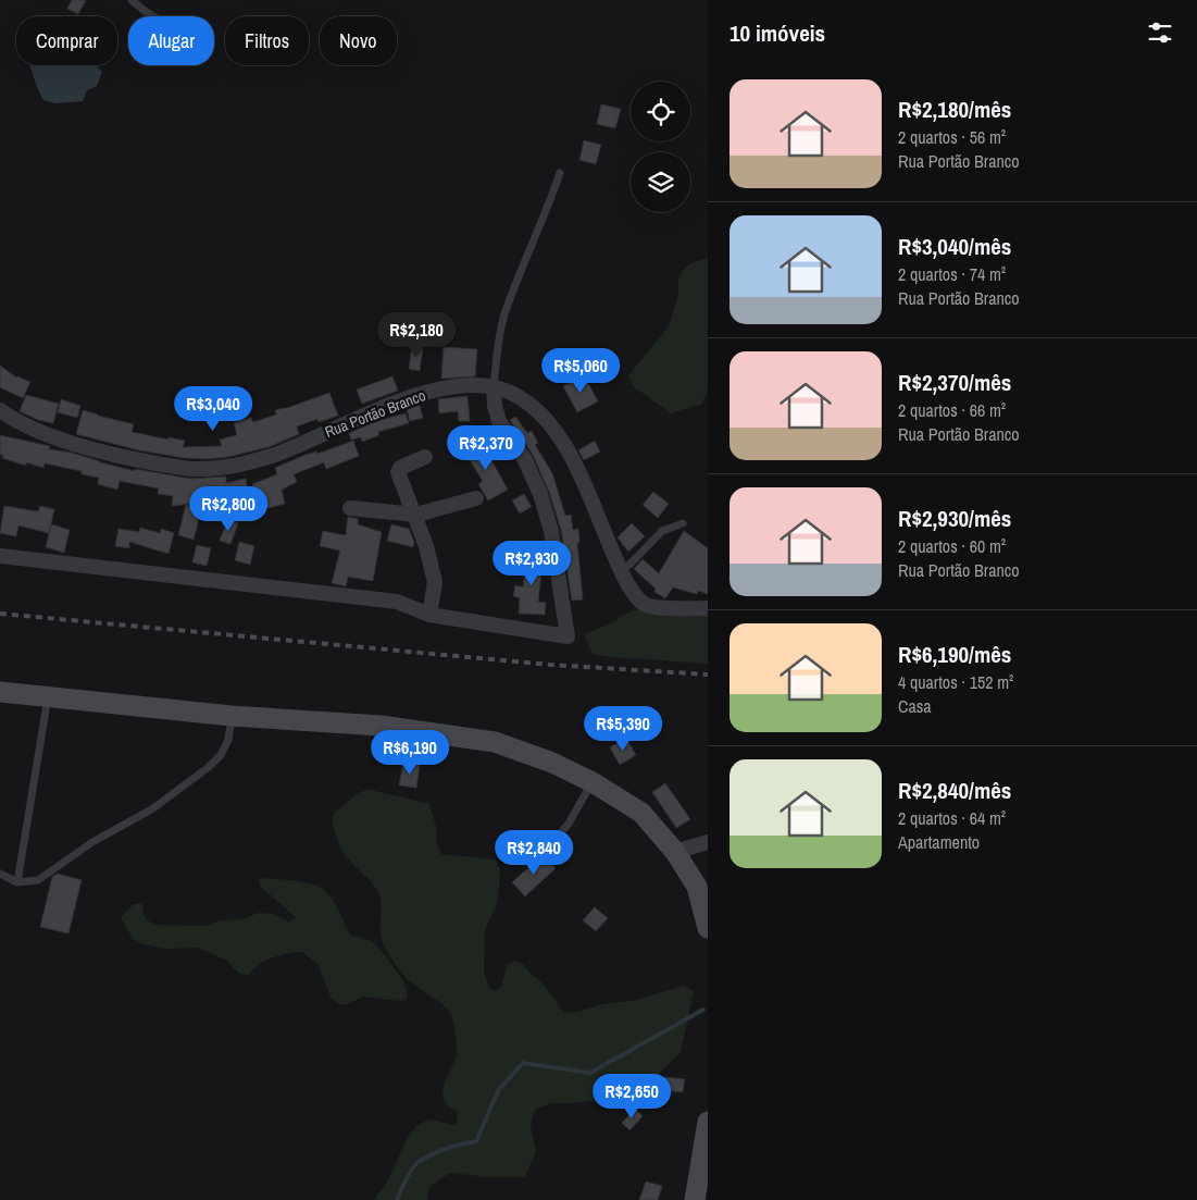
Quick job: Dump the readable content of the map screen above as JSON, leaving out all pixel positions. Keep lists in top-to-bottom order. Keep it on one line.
{"streets":{"street":["Rua Portão Branco"]},"page":{"heading":"10 imóveis","chip":["Comprar","Alugar","Filtros","Novo"],"list":[{"name":"R$2,180/mês","note":"2 quartos · 56 m² · Rua Portão Branco"},{"name":"R$3,040/mês","note":"2 quartos · 74 m² · Rua Portão Branco"},{"name":"R$2,370/mês","note":"2 quartos · 66 m² · Rua Portão Branco"},{"name":"R$2,930/mês","note":"2 quartos · 60 m² · Rua Portão Branco"},{"name":"R$6,190/mês","note":"4 quartos · 152 m² · Casa"},{"name":"R$2,840/mês","note":"2 quartos · 64 m² · Apartamento"}],"price":["R$2,180","R$5,060","R$3,040","R$2,370","R$2,800","R$2,930","R$5,390","R$6,190","R$2,840","R$2,650"]}}
